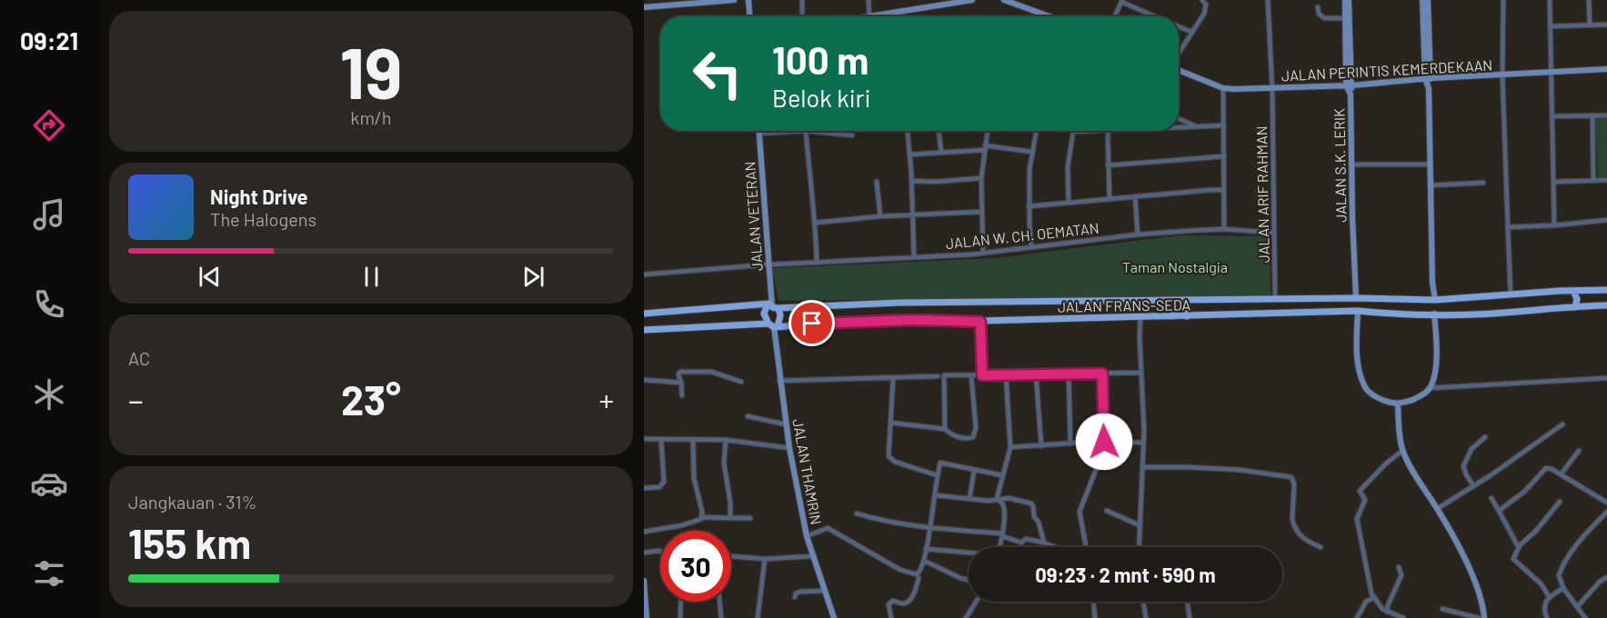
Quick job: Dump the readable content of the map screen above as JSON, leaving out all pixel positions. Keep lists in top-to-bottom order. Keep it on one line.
{"streets":{"main road":["JALAN PERINTIS KEMERDEKAAN","JALAN S.K. LERIK","JALAN VETERAN","JALAN FRANS-SEDA","JALAN THAMRIN"],"street":["JALAN ARIF RAHMAN","JALAN W. CH. OEMATAN"]},"crossings":[["JALAN PERINTIS KEMERDEKAAN","JALAN S.K. LERIK"],["JALAN PERINTIS KEMERDEKAAN","JALAN ARIF RAHMAN"],["JALAN S.K. LERIK","JALAN FRANS-SEDA"],["JALAN ARIF RAHMAN","JALAN W. CH. OEMATAN"],["JALAN ARIF RAHMAN","JALAN FRANS-SEDA"],["JALAN VETERAN","JALAN W. CH. OEMATAN"],["JALAN VETERAN","JALAN FRANS-SEDA"],["JALAN FRANS-SEDA","JALAN THAMRIN"]],"parks":["Taman Nostalgia"],"page":{"tabs":"09:21","tile":[["19","km/h"],"AC",["Jangkauan · 31%","155 km"]],"turn":["100 m","Belok kiri"],"song":["Night Drive","The Halogens"],"heat":["−","23°","+"],"limit":"30","trip":"09:23 · 2 mnt · 590 m"}}
